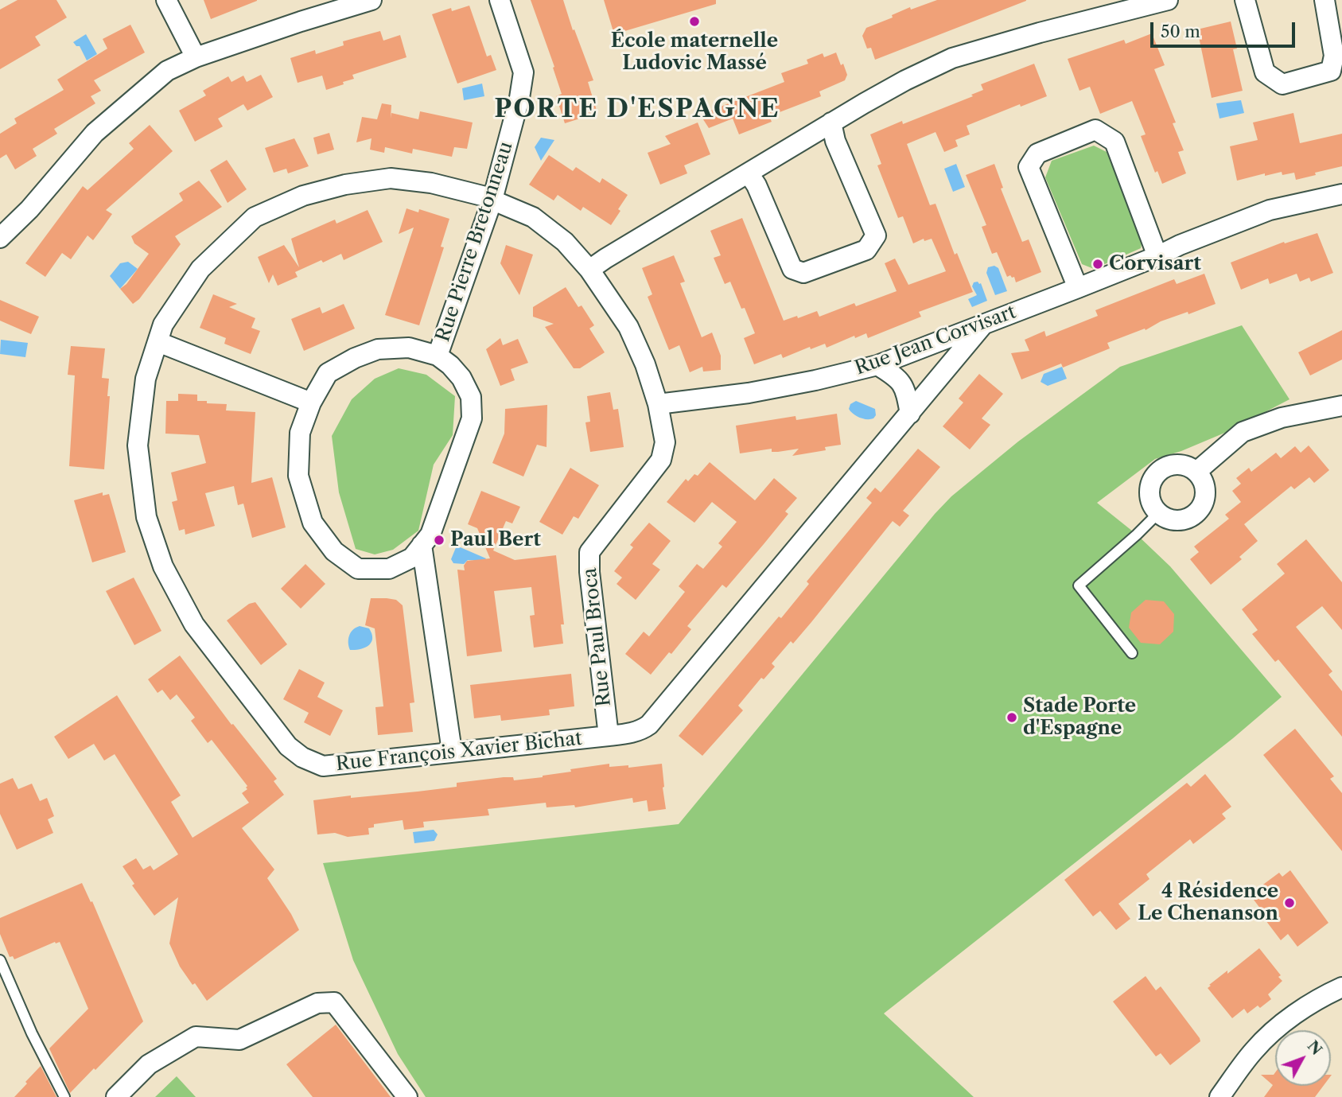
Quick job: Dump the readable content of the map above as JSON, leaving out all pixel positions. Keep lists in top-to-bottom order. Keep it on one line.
{"streets":{"street":["Rue Pierre Bretonneau","Rue Jean Corvisart","Rue Paul Broca","Rue François Xavier Bichat"]},"crossings":[["Rue Pierre Bretonneau","Rue Paul Broca"],["Rue Pierre Bretonneau","Rue François Xavier Bichat"],["Rue Jean Corvisart","Rue Paul Broca"],["Rue Jean Corvisart","Rue François Xavier Bichat"],["Rue Paul Broca","Rue François Xavier Bichat"]],"districts":["PORTE D'ESPAGNE"],"places":["École maternelle Ludovic Massé","Corvisart","Paul Bert","Stade Porte d'Espagne","4 Résidence Le Chenanson"],"scale_bar":"50 m","north":"top right"}
